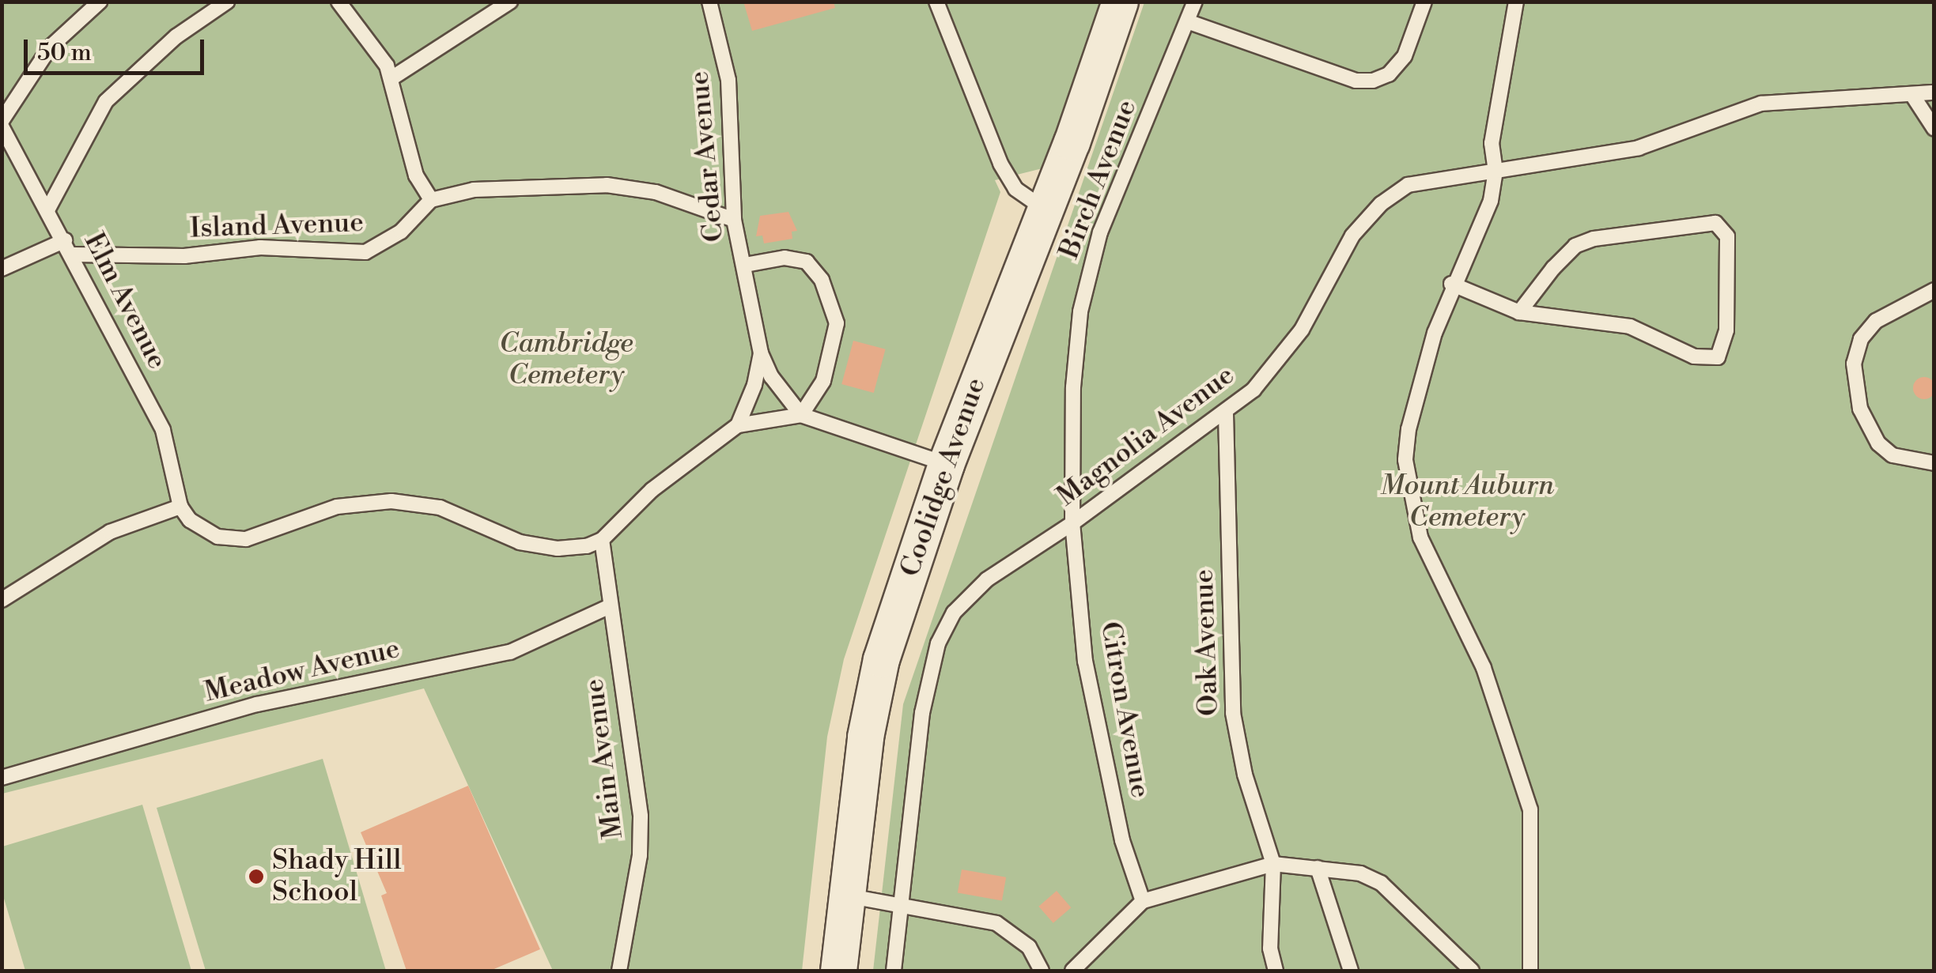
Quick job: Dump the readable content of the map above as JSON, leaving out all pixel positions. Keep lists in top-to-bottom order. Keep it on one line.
{"streets":{"street":["Coolidge Avenue"],"lane":["Cedar Avenue","Birch Avenue","Island Avenue","Elm Avenue","Magnolia Avenue","Oak Avenue","Meadow Avenue","Citron Avenue","Main Avenue"]},"crossings":[["Birch Avenue","Magnolia Avenue"],["Birch Avenue","Citron Avenue"],["Island Avenue","Elm Avenue"],["Magnolia Avenue","Oak Avenue"],["Magnolia Avenue","Citron Avenue"],["Meadow Avenue","Main Avenue"]],"parks":["Cambridge Cemetery","Mount Auburn Cemetery"],"places":["Shady Hill School"],"scale_bar":"50 m"}
